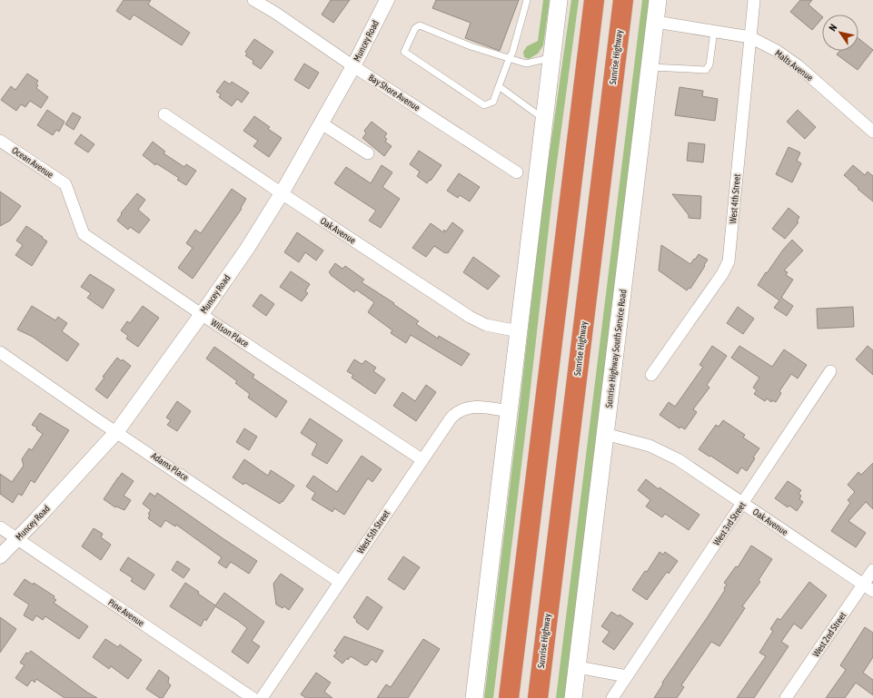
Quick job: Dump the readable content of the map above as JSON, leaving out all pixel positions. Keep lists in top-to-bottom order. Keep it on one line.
{"streets":{"highway":["Sunrise Highway"],"main road":["Sunrise Highway South Service Road"],"street":["Muncey Road","Malts Avenue","Bay Shore Avenue","Ocean Avenue","West 4th Street","Oak Avenue","Wilson Place","Adams Place","West 3rd Street","West 5th Street","Pine Avenue","West 2nd Street"]},"crossings":[["Muncey Road","Bay Shore Avenue"],["Muncey Road","Oak Avenue"],["Muncey Road","Wilson Place"],["Muncey Road","Adams Place"],["Muncey Road","Pine Avenue"],["Malts Avenue","West 4th Street"],["Malts Avenue","Sunrise Highway South Service Road"],["Ocean Avenue","Wilson Place"],["Oak Avenue","Sunrise Highway South Service Road"],["Oak Avenue","West 3rd Street"],["Oak Avenue","West 2nd Street"],["Wilson Place","West 5th Street"],["Adams Place","West 5th Street"]],"north":"top left"}
